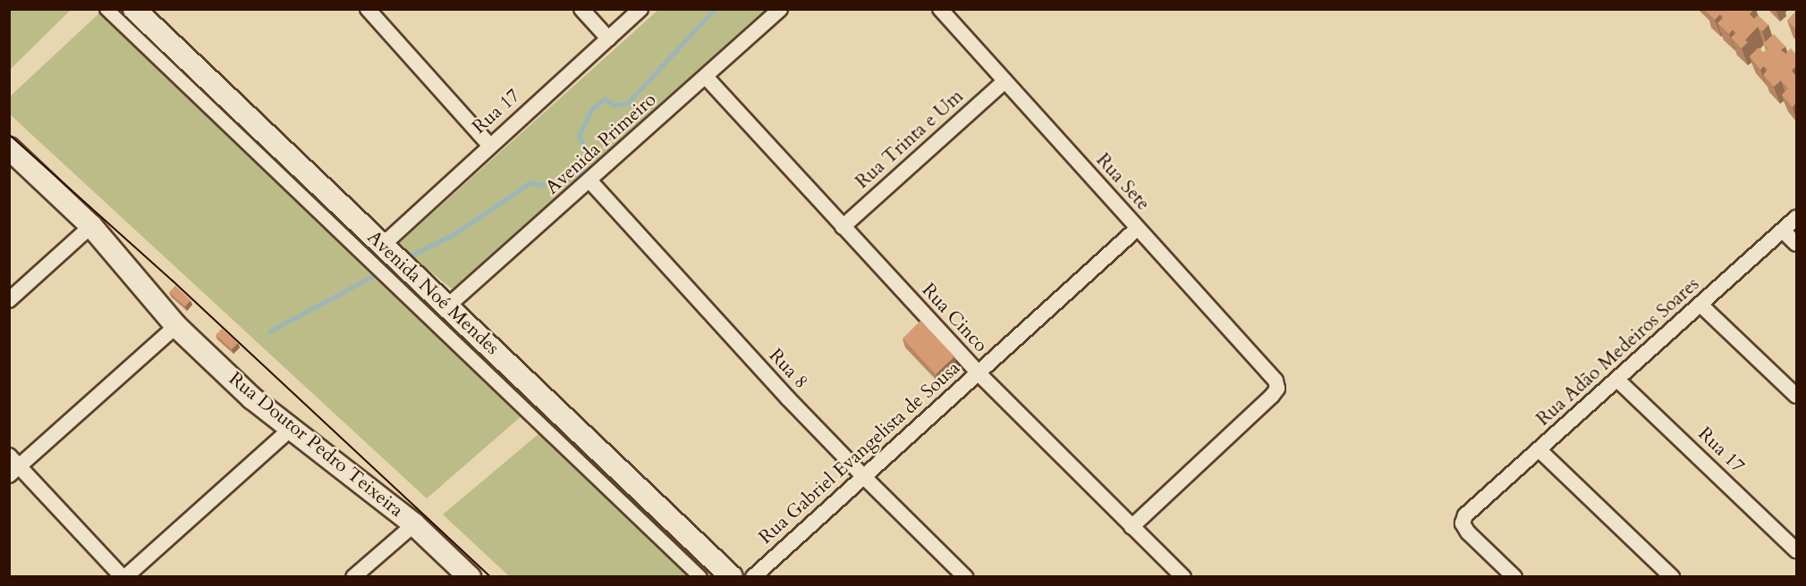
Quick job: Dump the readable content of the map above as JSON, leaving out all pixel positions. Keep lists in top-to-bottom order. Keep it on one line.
{"streets":{"main road":["Avenida Noé Mendes","Rua Doutor Pedro Teixeira"],"street":["Rua 17","Rua Trinta e Um","Avenida Primeiro","Rua Sete","Rua Cinco","Rua Adão Medeiros Soares","Rua 8","Rua Gabriel Evangelista de Sousa"]},"crossings":[["Rua 17","Avenida Noé Mendes"],["Rua 17","Rua Adão Medeiros Soares"],["Rua Trinta e Um","Rua Sete"],["Rua Trinta e Um","Rua Cinco"],["Avenida Primeiro","Avenida Noé Mendes"],["Avenida Primeiro","Rua Cinco"],["Avenida Primeiro","Rua 8"],["Rua Sete","Rua Cinco"],["Rua Sete","Rua Gabriel Evangelista de Sousa"],["Rua Cinco","Rua Gabriel Evangelista de Sousa"],["Rua 8","Rua Gabriel Evangelista de Sousa"]]}
